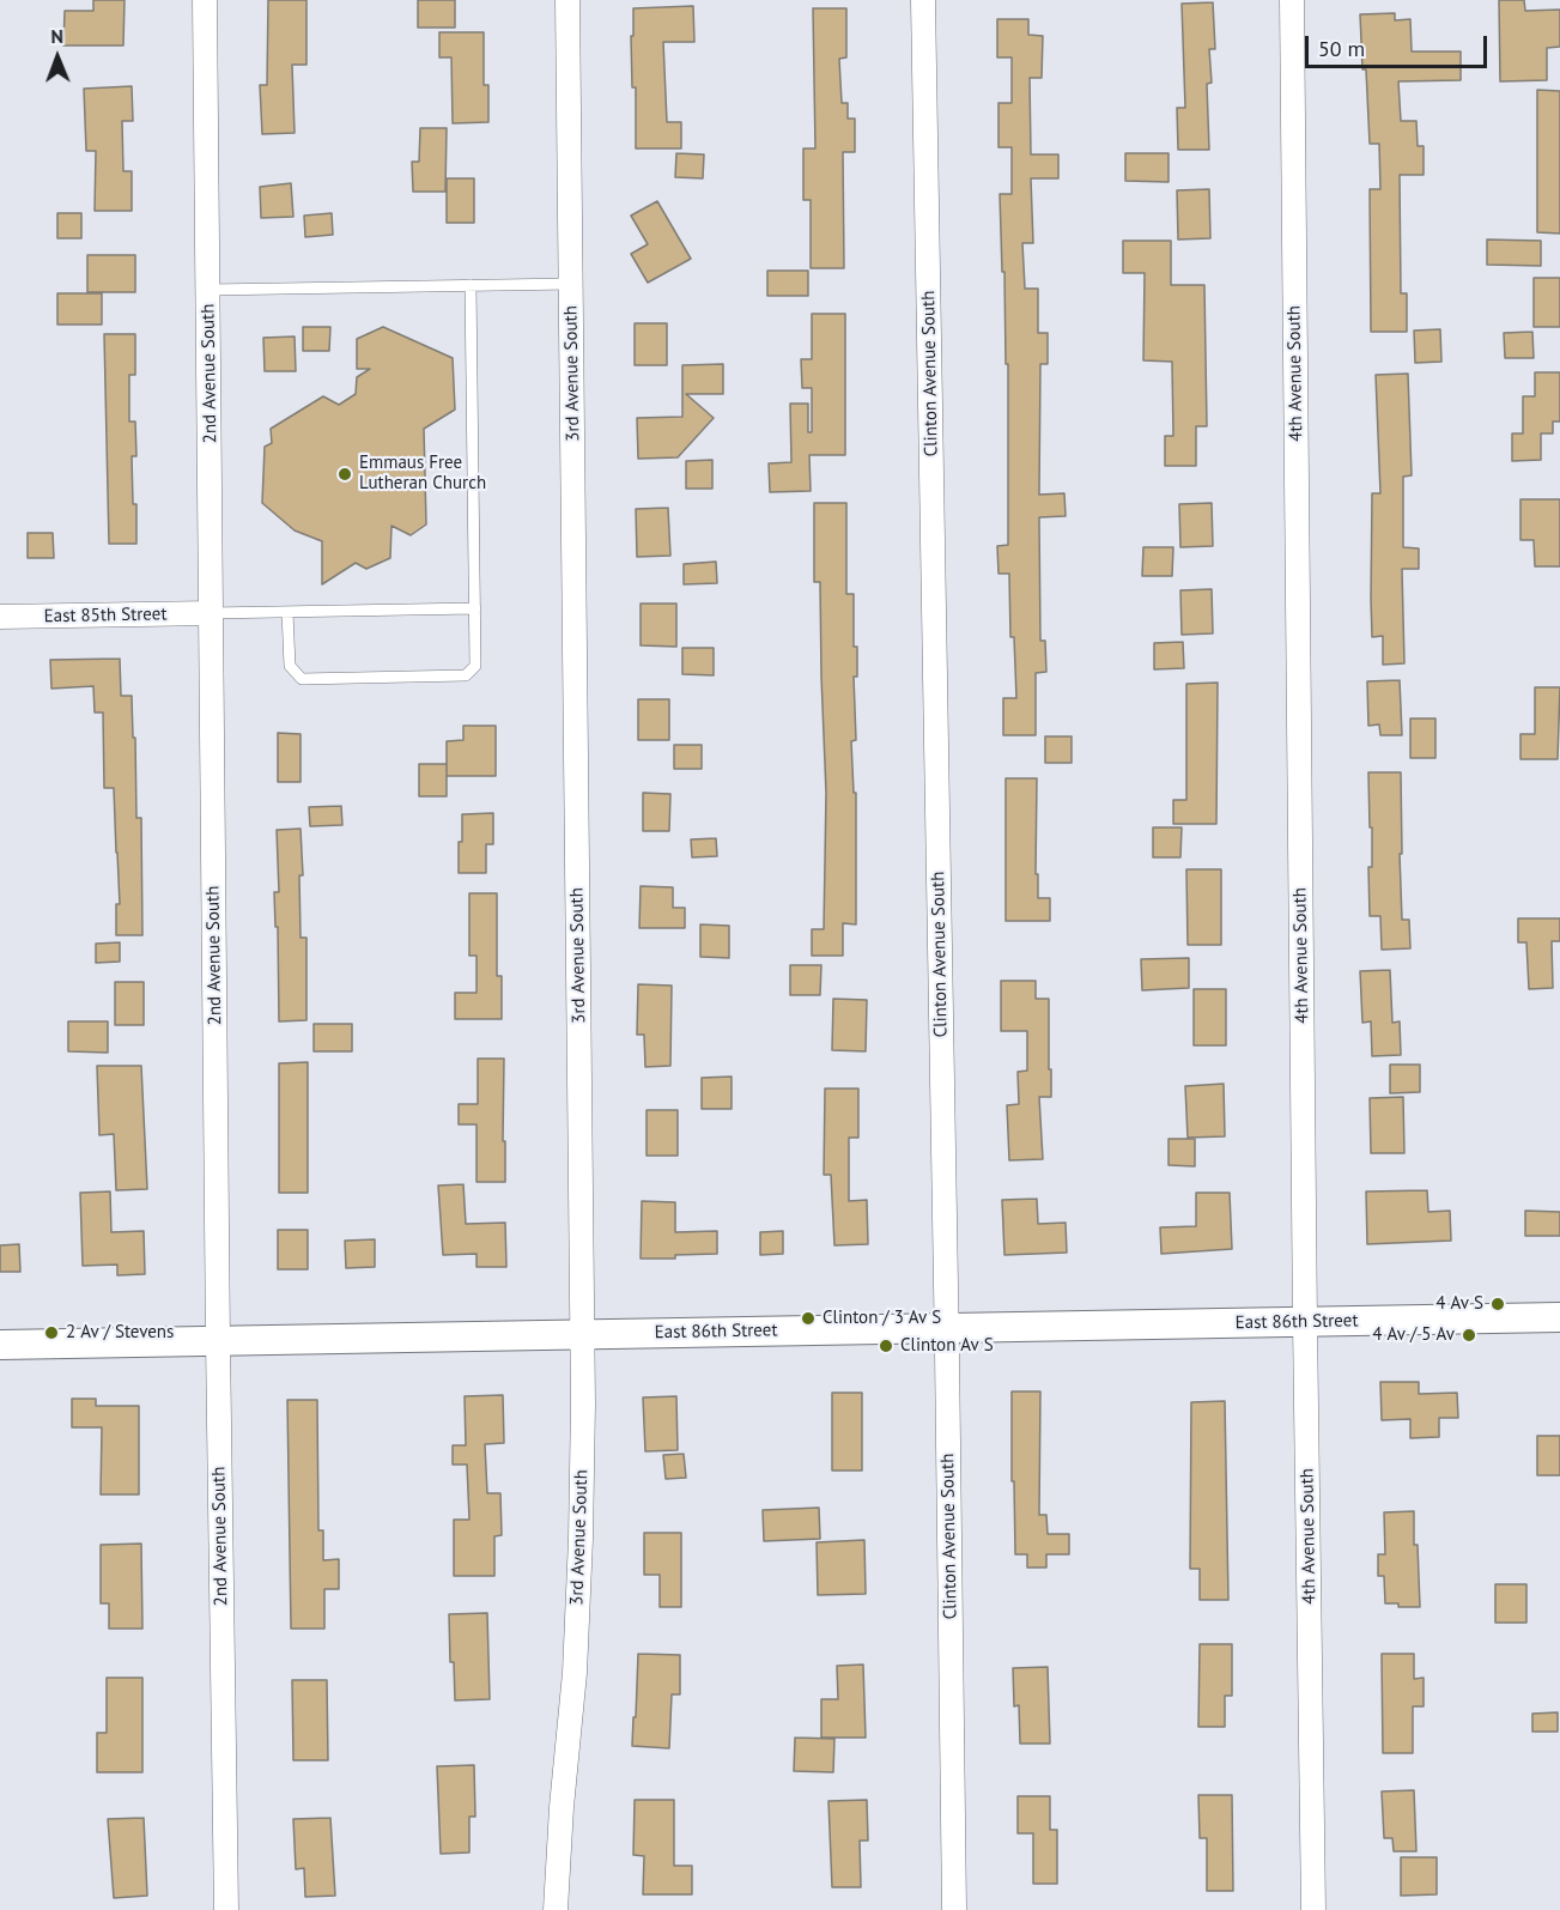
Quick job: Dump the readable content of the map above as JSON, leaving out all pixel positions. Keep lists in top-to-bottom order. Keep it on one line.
{"streets":{"street":["2nd Avenue South","3rd Avenue South","Clinton Avenue South","4th Avenue South","East 85th Street","East 86th Street"]},"crossings":[["2nd Avenue South","East 85th Street"],["2nd Avenue South","East 86th Street"],["3rd Avenue South","East 86th Street"],["Clinton Avenue South","East 86th Street"],["4th Avenue South","East 86th Street"]],"places":["Emmaus Free Lutheran Church","4 Av S","Clinton / 3 Av S","2 Av / Stevens","4 Av / 5 Av","Clinton Av S"],"scale_bar":"50 m","north":"top"}
